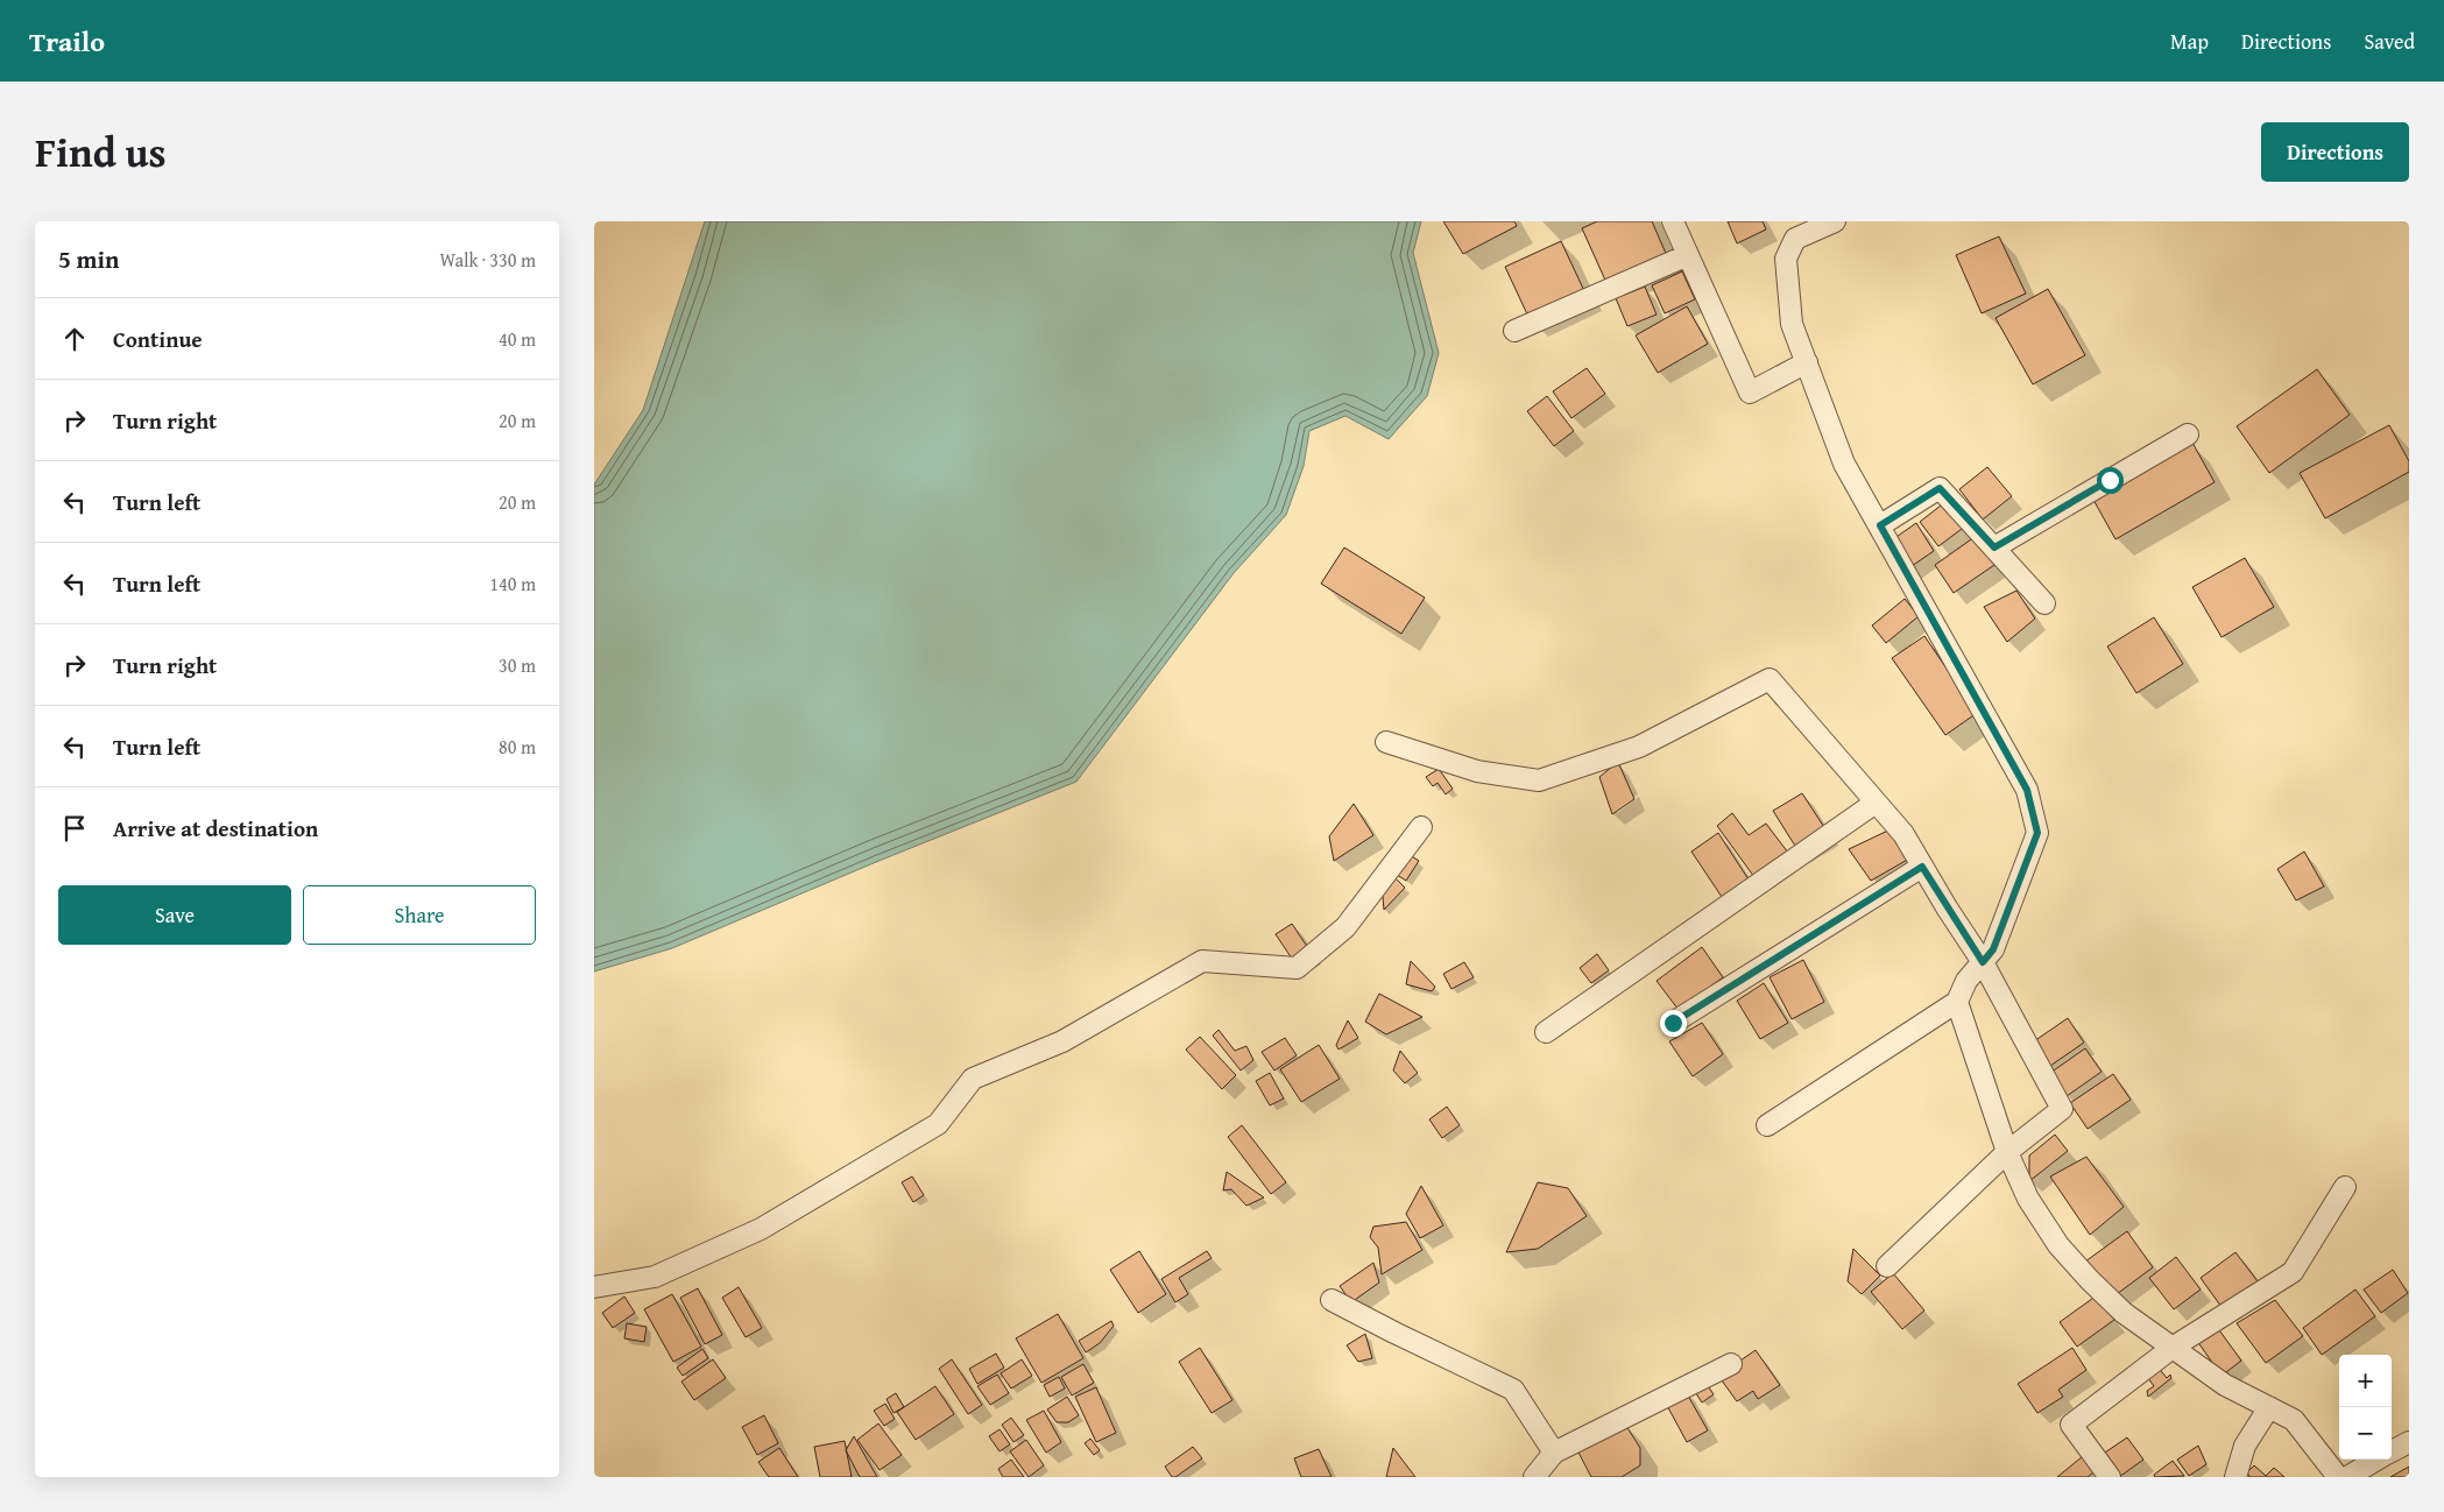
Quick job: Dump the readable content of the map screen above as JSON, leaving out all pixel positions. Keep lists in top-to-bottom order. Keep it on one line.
{"page":{"header":"Trailo","nav":["Map","Directions","Saved"],"title":"Find us","buttons":["Directions",["Save","Share"]],"heading":["5 min","Walk · 330 m"],"list":[["Continue","40 m"],["Turn right","20 m"],["Turn left","20 m"],["Turn left","140 m"],["Turn right","30 m"],["Turn left","80 m"],"Arrive at destination"],"map_buttons":["+","−"]}}
